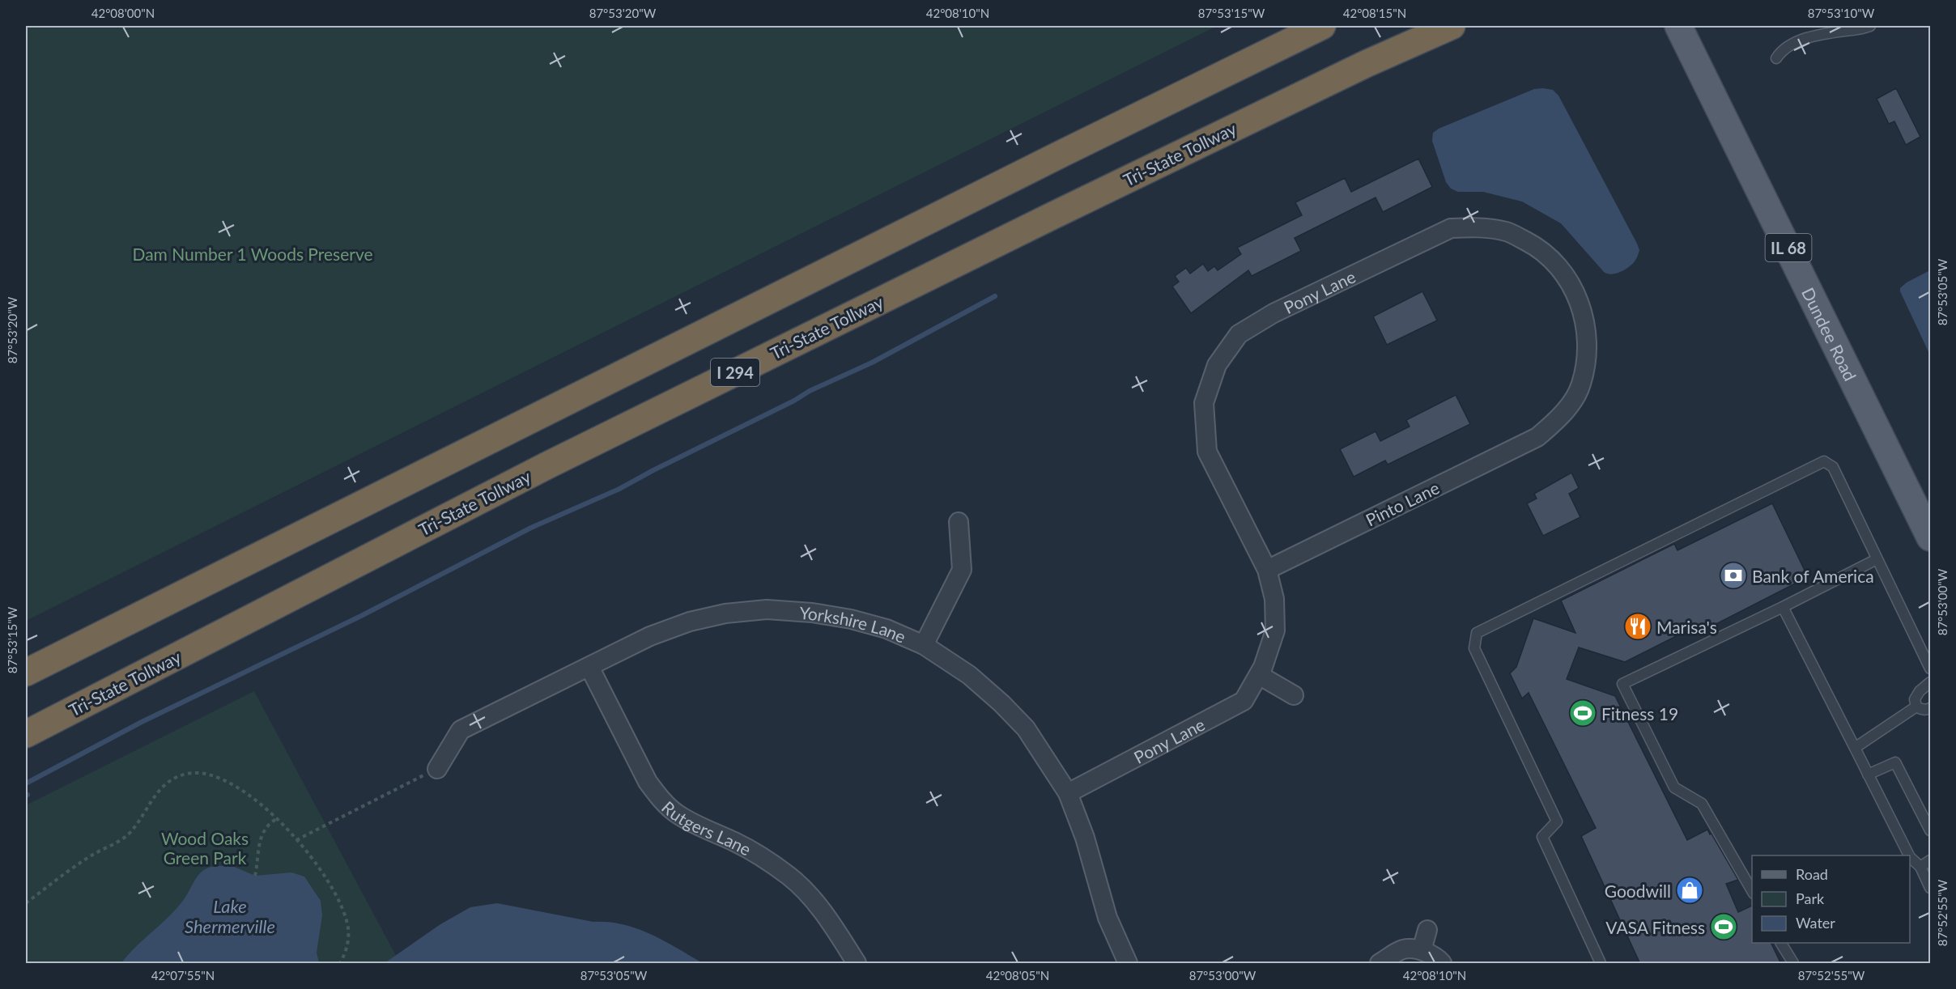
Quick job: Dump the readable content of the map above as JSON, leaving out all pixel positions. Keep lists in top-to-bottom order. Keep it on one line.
{"streets":{"highway":["Tri-State Tollway","I 294"],"main road":["IL 68","Dundee Road"],"street":["Pony Lane","Pinto Lane","Yorkshire Lane","Rutgers Lane"]},"crossings":[["Pony Lane","Pinto Lane"],["Pony Lane","Yorkshire Lane"],["Yorkshire Lane","Rutgers Lane"]],"water":["Lake Shermerville"],"parks":["Dam Number 1 Woods Preserve","Wood Oaks Green Park"],"places":{"bank":["Bank of America"],"restaurant":["Marisa's"],"sports":["Fitness 19","VASA Fitness"],"shop":["Goodwill"]},"legend":["Road","Park","Water"],"coordinates":["42°08'00\"N","87°53'20\"W","42°08'10\"N","87°53'15\"W","42°08'15\"N","87°53'10\"W","87°53'05\"W","87°53'00\"W","87°52'55\"W","42°07'55\"N","42°08'05\"N"]}
